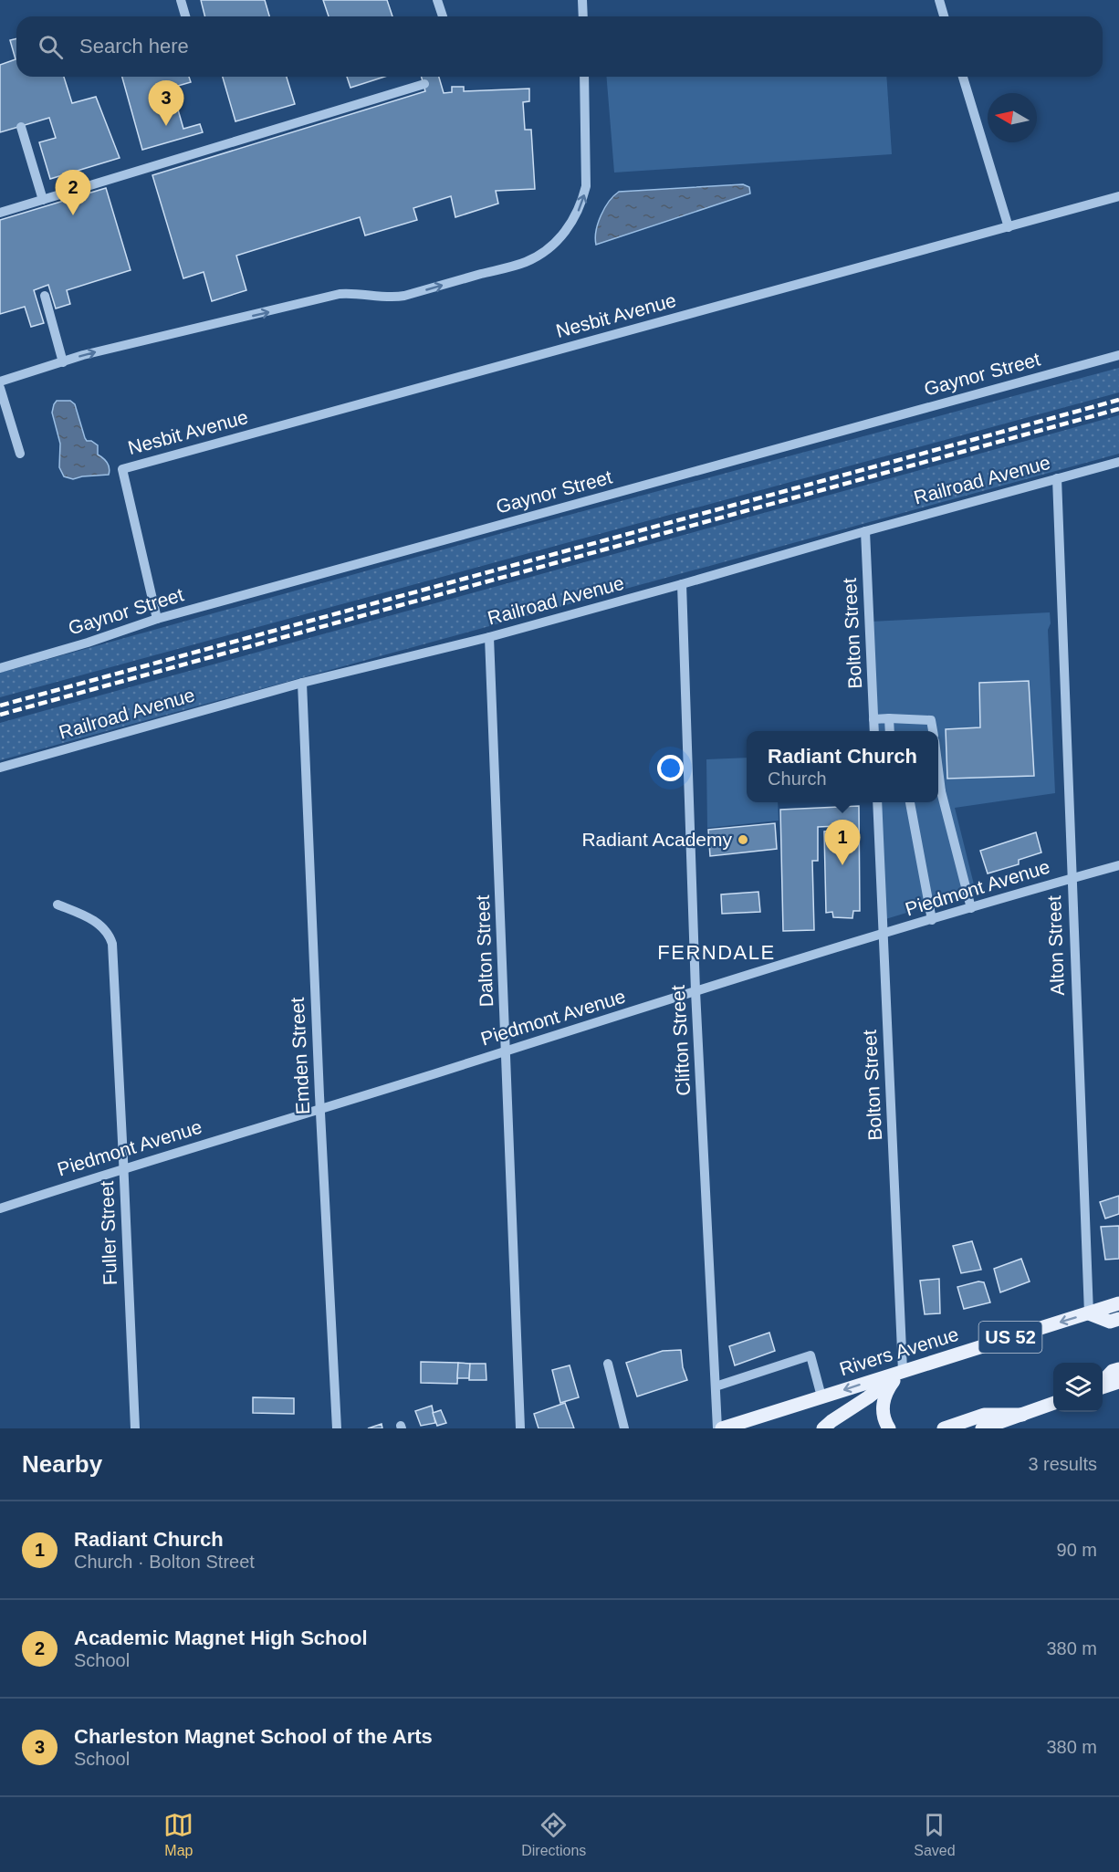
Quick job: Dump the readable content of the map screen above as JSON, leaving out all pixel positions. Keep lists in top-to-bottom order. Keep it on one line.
{"streets":{"main road":["US 52","Rivers Avenue"],"street":["Nesbit Avenue","Gaynor Street","Railroad Avenue","Bolton Street","Piedmont Avenue","Alton Street","Dalton Street","Clifton Street","Emden Street","Fuller Street"]},"crossings":[["Nesbit Avenue","Gaynor Street"],["Railroad Avenue","Bolton Street"],["Railroad Avenue","Alton Street"],["Railroad Avenue","Dalton Street"],["Railroad Avenue","Clifton Street"],["Railroad Avenue","Emden Street"],["Bolton Street","Piedmont Avenue"],["Bolton Street","Rivers Avenue"],["Piedmont Avenue","Alton Street"],["Piedmont Avenue","Dalton Street"],["Piedmont Avenue","Clifton Street"],["Piedmont Avenue","Emden Street"],["Piedmont Avenue","Fuller Street"],["Alton Street","Rivers Avenue"]],"districts":["FERNDALE"],"places":["Radiant Academy"],"north":"left","page":{"search":"Search here","pins":["3","2","1"],"popup":["Radiant Church","Church"],"heading":["Nearby","3 results"],"list":[{"mark":"1","name":"Radiant Church","note":"Church · Bolton Street","value":"90 m"},{"mark":"2","name":"Academic Magnet High School","note":"School","value":"380 m"},{"mark":"3","name":"Charleston Magnet School of the Arts","note":"School","value":"380 m"}],"nav":["Map","Directions","Saved"]}}
